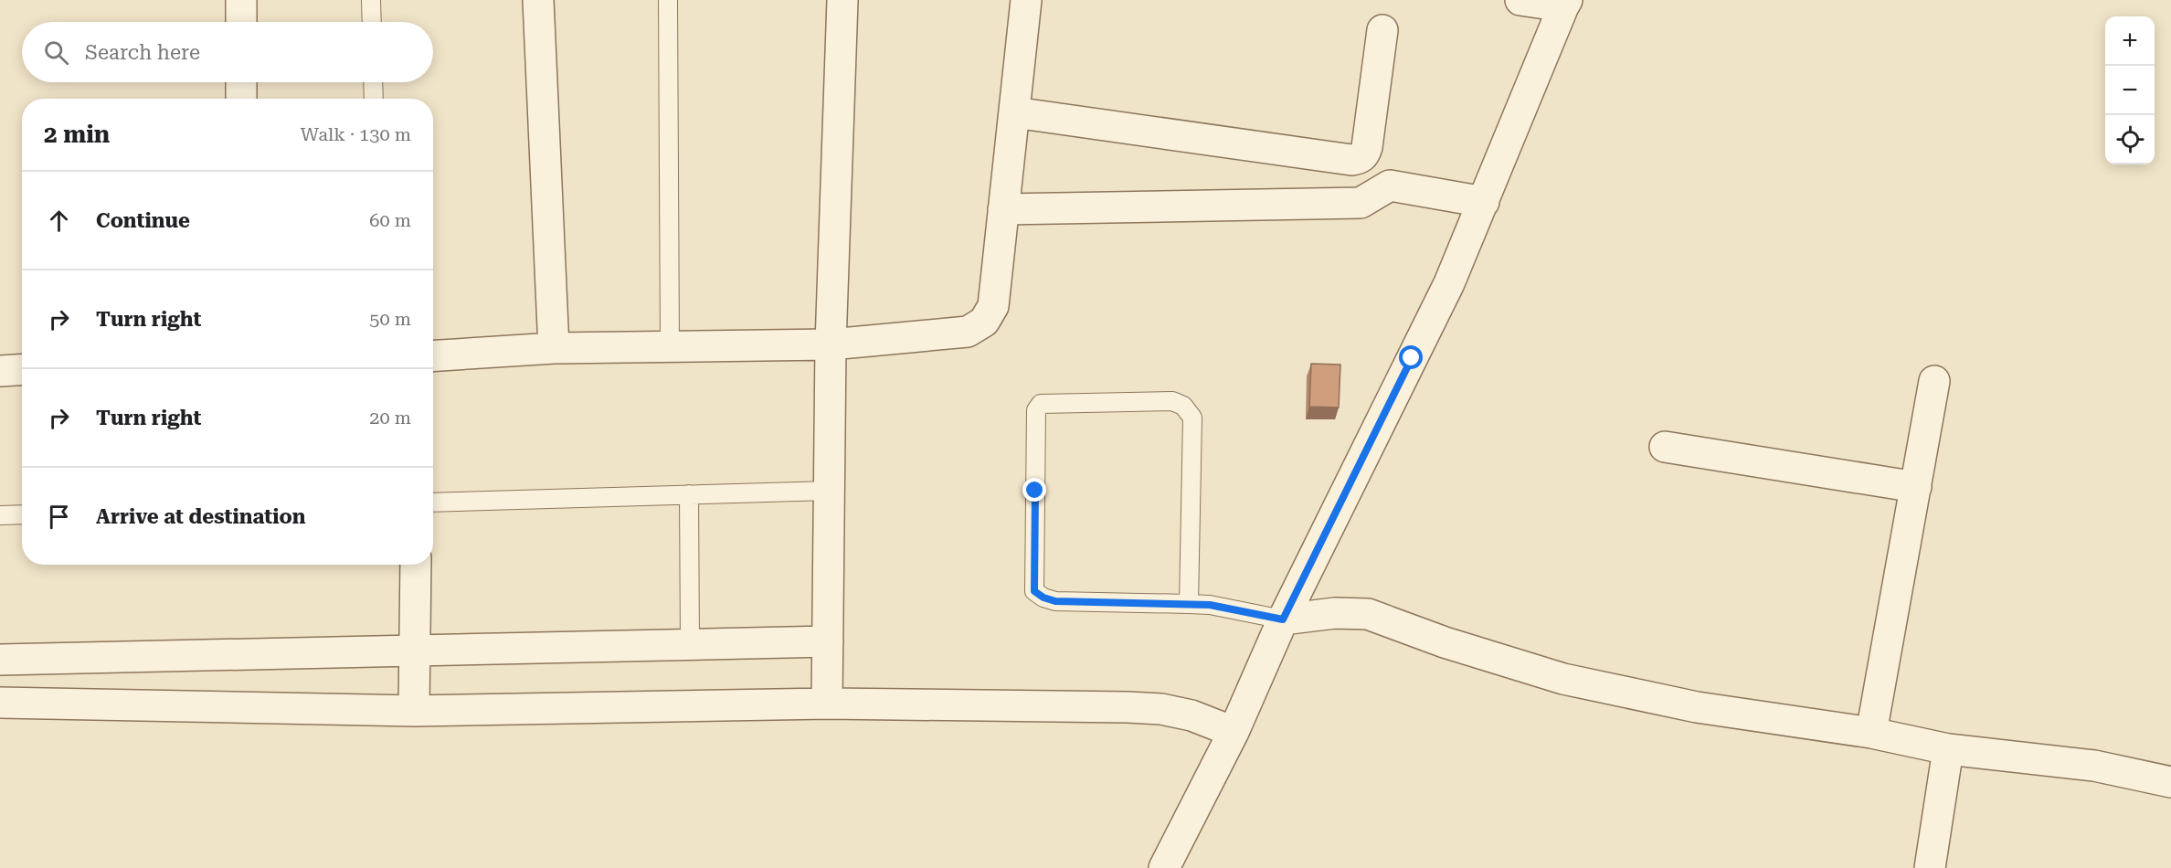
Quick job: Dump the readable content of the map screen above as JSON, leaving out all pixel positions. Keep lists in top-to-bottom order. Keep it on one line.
{"page":{"map_buttons":["+","−"],"search":"Search here","heading":["2 min","Walk · 130 m"],"list":[["Continue","60 m"],["Turn right","50 m"],["Turn right","20 m"],"Arrive at destination"]}}
